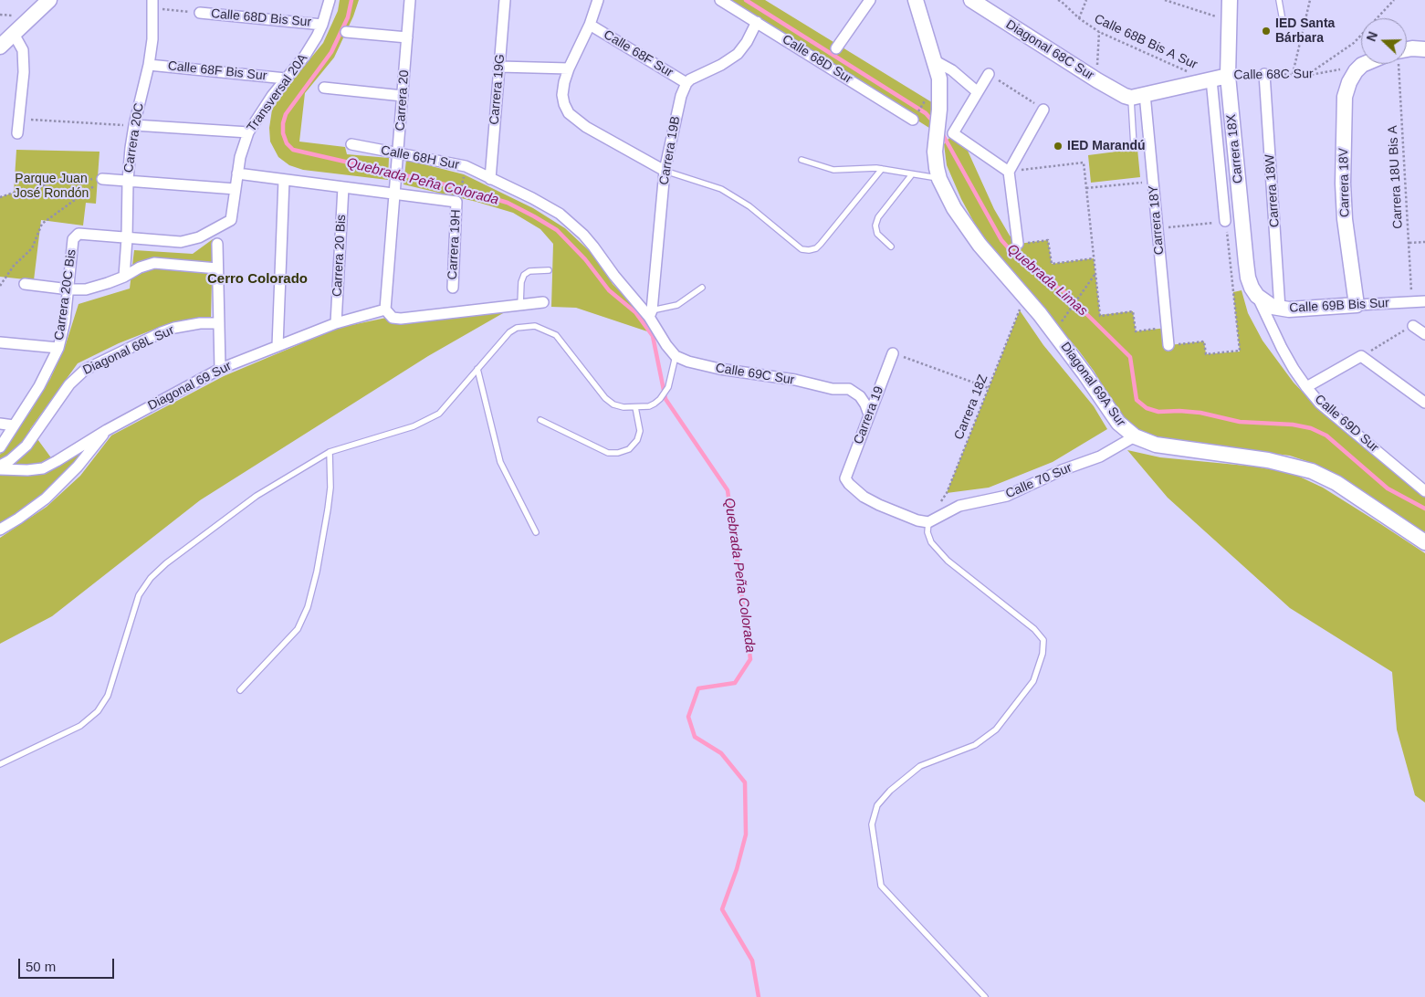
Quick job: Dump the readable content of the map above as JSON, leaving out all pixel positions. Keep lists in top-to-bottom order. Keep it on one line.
{"streets":{"street":["Calle 68D Bis Sur","Diagonal 68C Sur","Calle 68F Sur","Calle 68D Sur","Calle 68F Bis Sur","Calle 68C Sur","Carrera 19G","Transversal 20A","Carrera 20","Carrera 20C","Carrera 18X","Carrera 19B","Calle 68H Sur","Carrera 18V","Carrera 18W","Carrera 18Y","Carrera 19H","Carrera 20 Bis","Carrera 20C Bis","Calle 69B Bis Sur","Diagonal 68L Sur","Calle 69C Sur","Diagonal 69A Sur","Diagonal 69 Sur","Carrera 19","Calle 69D Sur","Calle 70 Sur"],"path":["Calle 68B Bis A Sur","Carrera 18U Bis A","Carrera 18Z"]},"crossings":[["Calle 68D Bis Sur","Transversal 20A"],["Calle 68B Bis A Sur","Calle 68C Sur"],["Calle 68B Bis A Sur","Carrera 18X"],["Diagonal 68C Sur","Calle 68C Sur"],["Diagonal 68C Sur","Carrera 18Y"],["Calle 68F Sur","Carrera 19B"],["Calle 68F Bis Sur","Transversal 20A"],["Calle 68F Bis Sur","Carrera 20C"],["Calle 68C Sur","Carrera 18X"],["Calle 68C Sur","Carrera 18V"],["Calle 68C Sur","Carrera 18W"],["Calle 68C Sur","Carrera 18Y"],["Carrera 19G","Calle 68H Sur"],["Transversal 20A","Carrera 20C"],["Transversal 20A","Carrera 20C Bis"],["Carrera 20","Calle 68H Sur"],["Carrera 20","Carrera 19H"],["Carrera 20","Diagonal 69 Sur"],["Carrera 20C","Carrera 20C Bis"],["Carrera 18X","Calle 69B Bis Sur"],["Carrera 18X","Calle 69D Sur"],["Carrera 19B","Calle 68H Sur"],["Carrera 18U Bis A","Calle 69B Bis Sur"],["Carrera 18V","Calle 69B Bis Sur"],["Carrera 18W","Calle 69B Bis Sur"],["Carrera 20 Bis","Diagonal 69 Sur"],["Calle 69B Bis Sur","Calle 69D Sur"],["Diagonal 68L Sur","Diagonal 69 Sur"],["Calle 69C Sur","Carrera 19"],["Diagonal 69A Sur","Carrera 18Z"],["Diagonal 69A Sur","Calle 70 Sur"],["Carrera 18Z","Carrera 19"],["Carrera 18Z","Calle 70 Sur"],["Carrera 19","Calle 70 Sur"]],"districts":["Cerro Colorado"],"water":["Quebrada Peña Colorada","Quebrada Limas"],"parks":["Parque Juan José Rondón"],"places":["IED Santa Bárbara","IED Marandú"],"scale_bar":"50 m","north":"left"}
